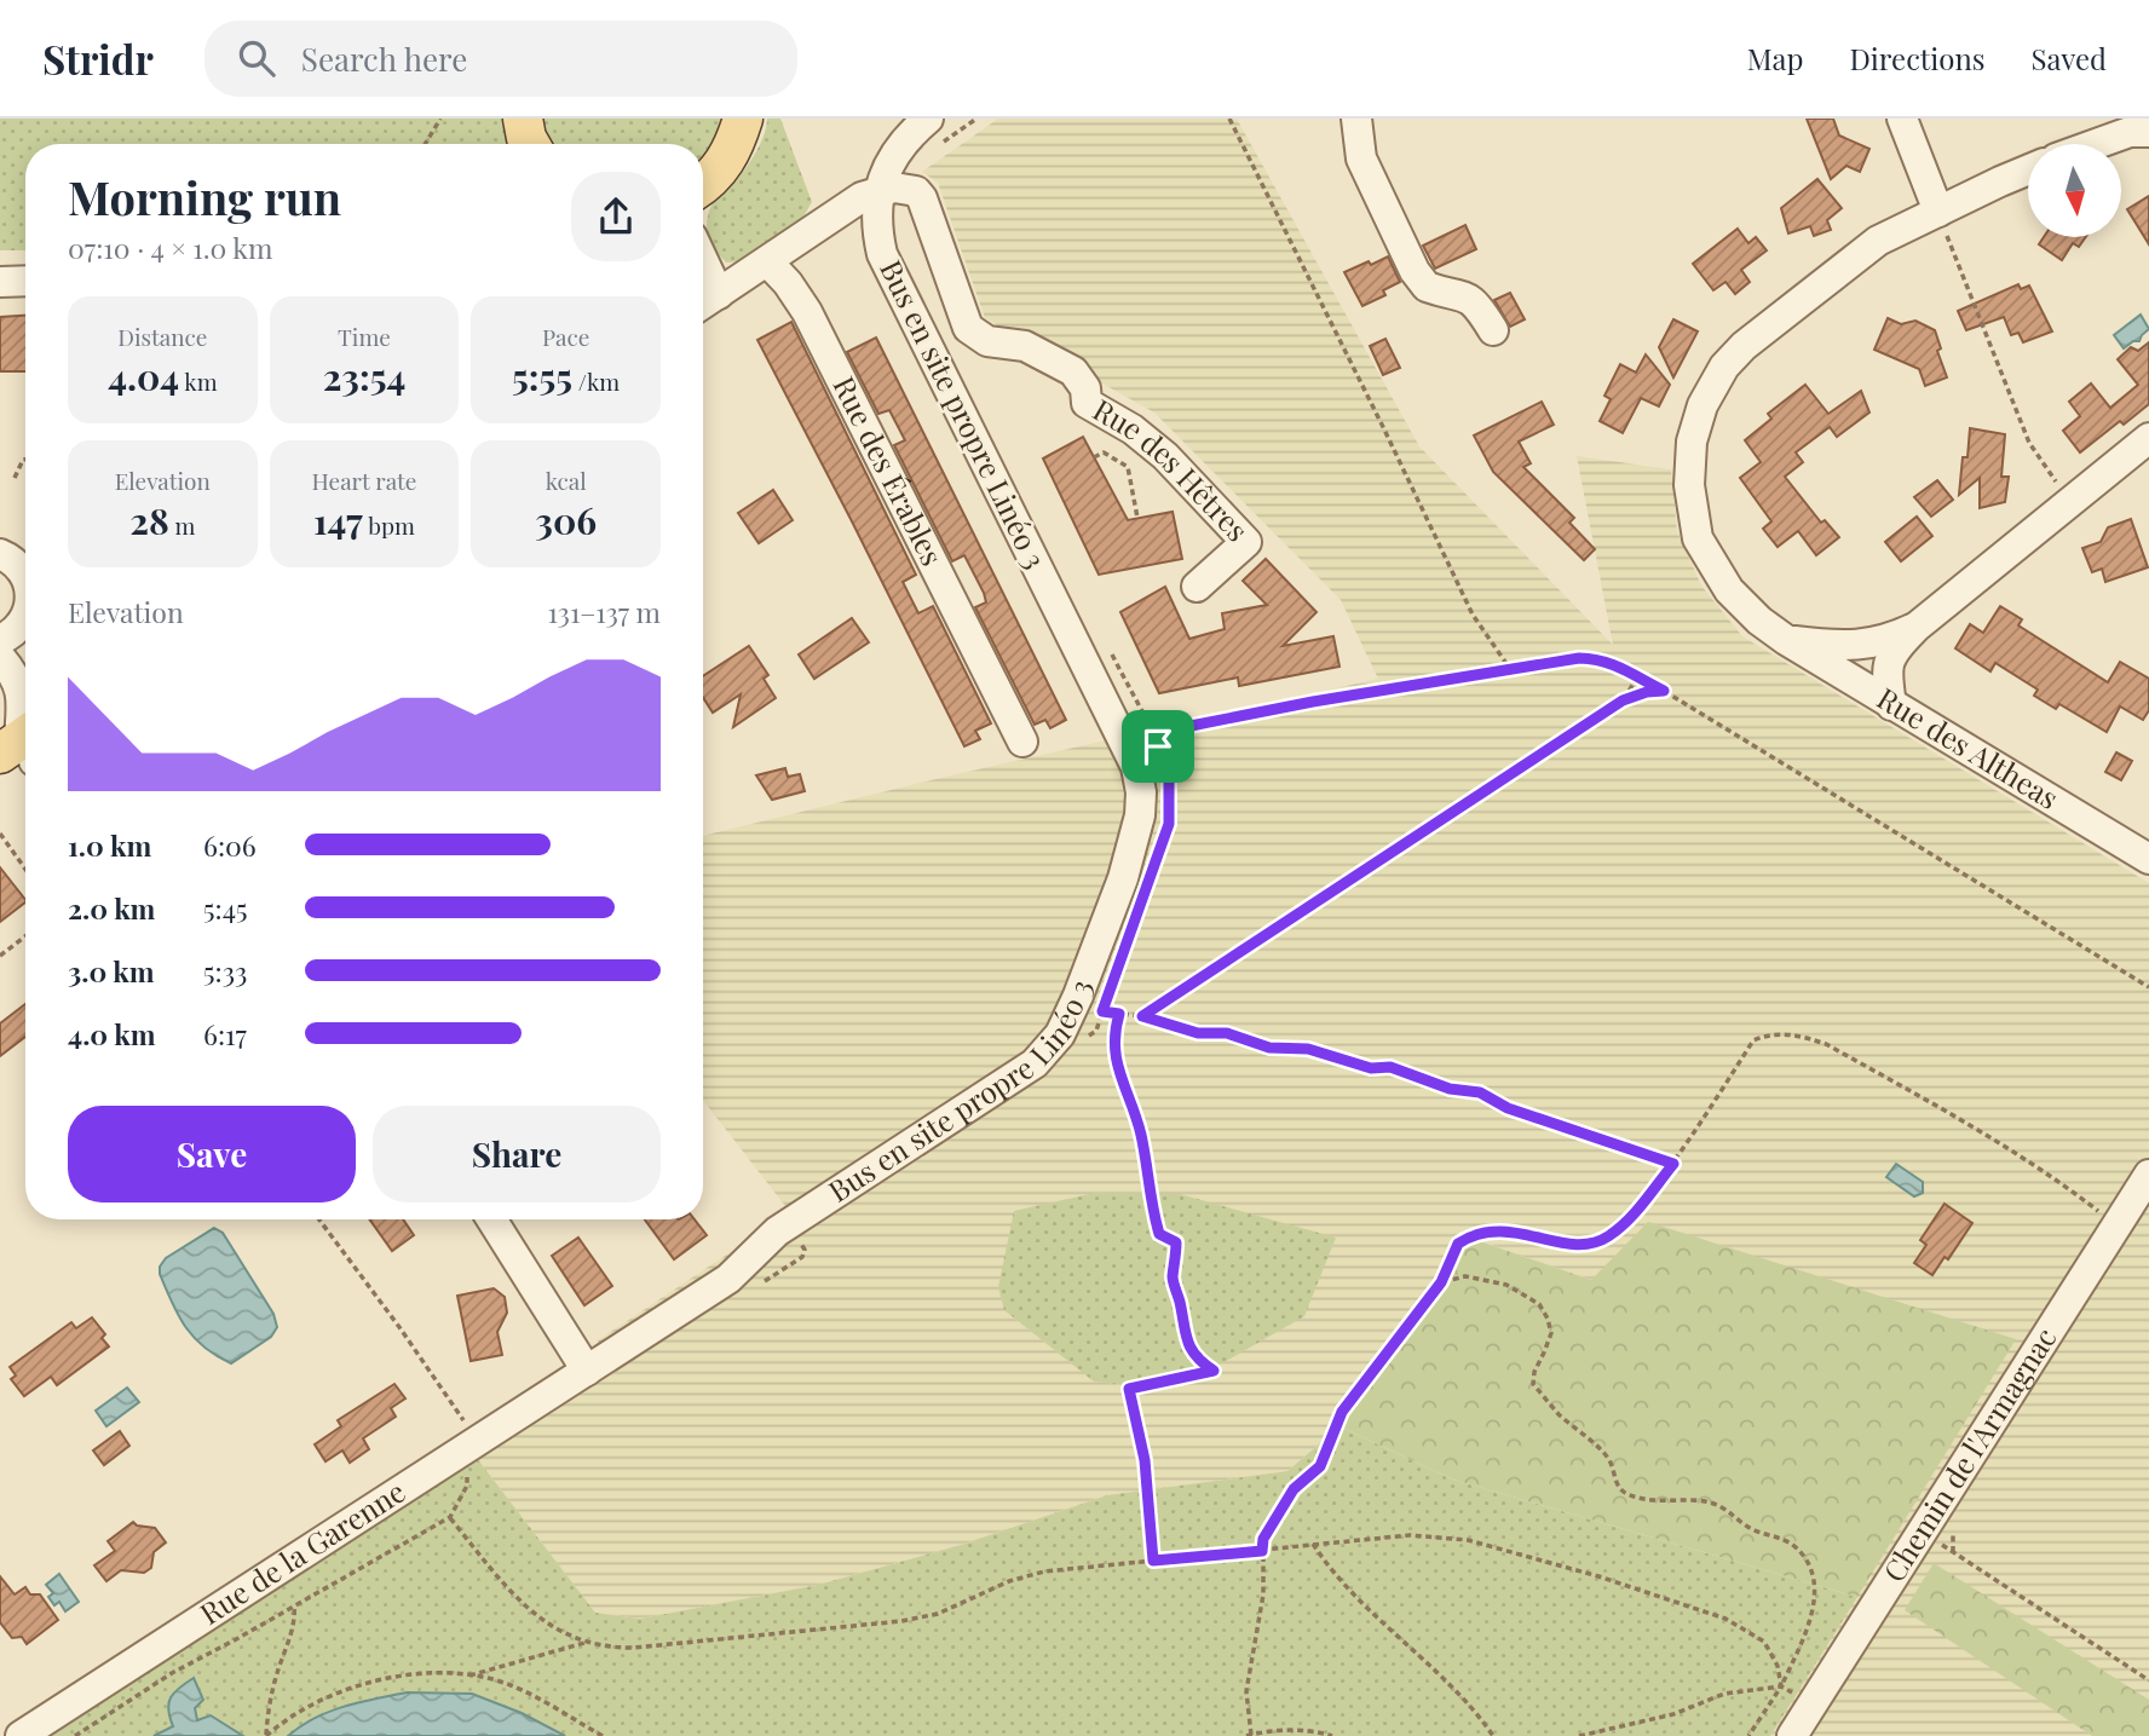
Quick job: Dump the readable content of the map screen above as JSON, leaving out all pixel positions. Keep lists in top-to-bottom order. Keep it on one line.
{"streets":{"street":["Bus en site propre Linéo 3","Rue des Érables","Rue des Hêtres","Rue des Altheas","Chemin de l'Armagnac","Rue de la Garenne"]},"crossings":[["Bus en site propre Linéo 3","Rue des Hêtres"],["Bus en site propre Linéo 3","Rue de la Garenne"]],"north":"bottom","page":{"header":"Stridr","search":"Search here","nav":["Map","Directions","Saved"],"heading":["Morning run","07:10 · 4 × 1.0 km"],"stats":[["Distance","4.04 km"],["Time","23:54"],["Pace","5:55 /km"],["Elevation","28 m"],["Heart rate","147 bpm"],["kcal","306"]],"chart":["Elevation","131–137 m"],"list":[{"name":"1.0 km","note":"6:06"},{"name":"2.0 km","note":"5:45"},{"name":"3.0 km","note":"5:33"},{"name":"4.0 km","note":"6:17"}],"buttons":["Save","Share"]}}
